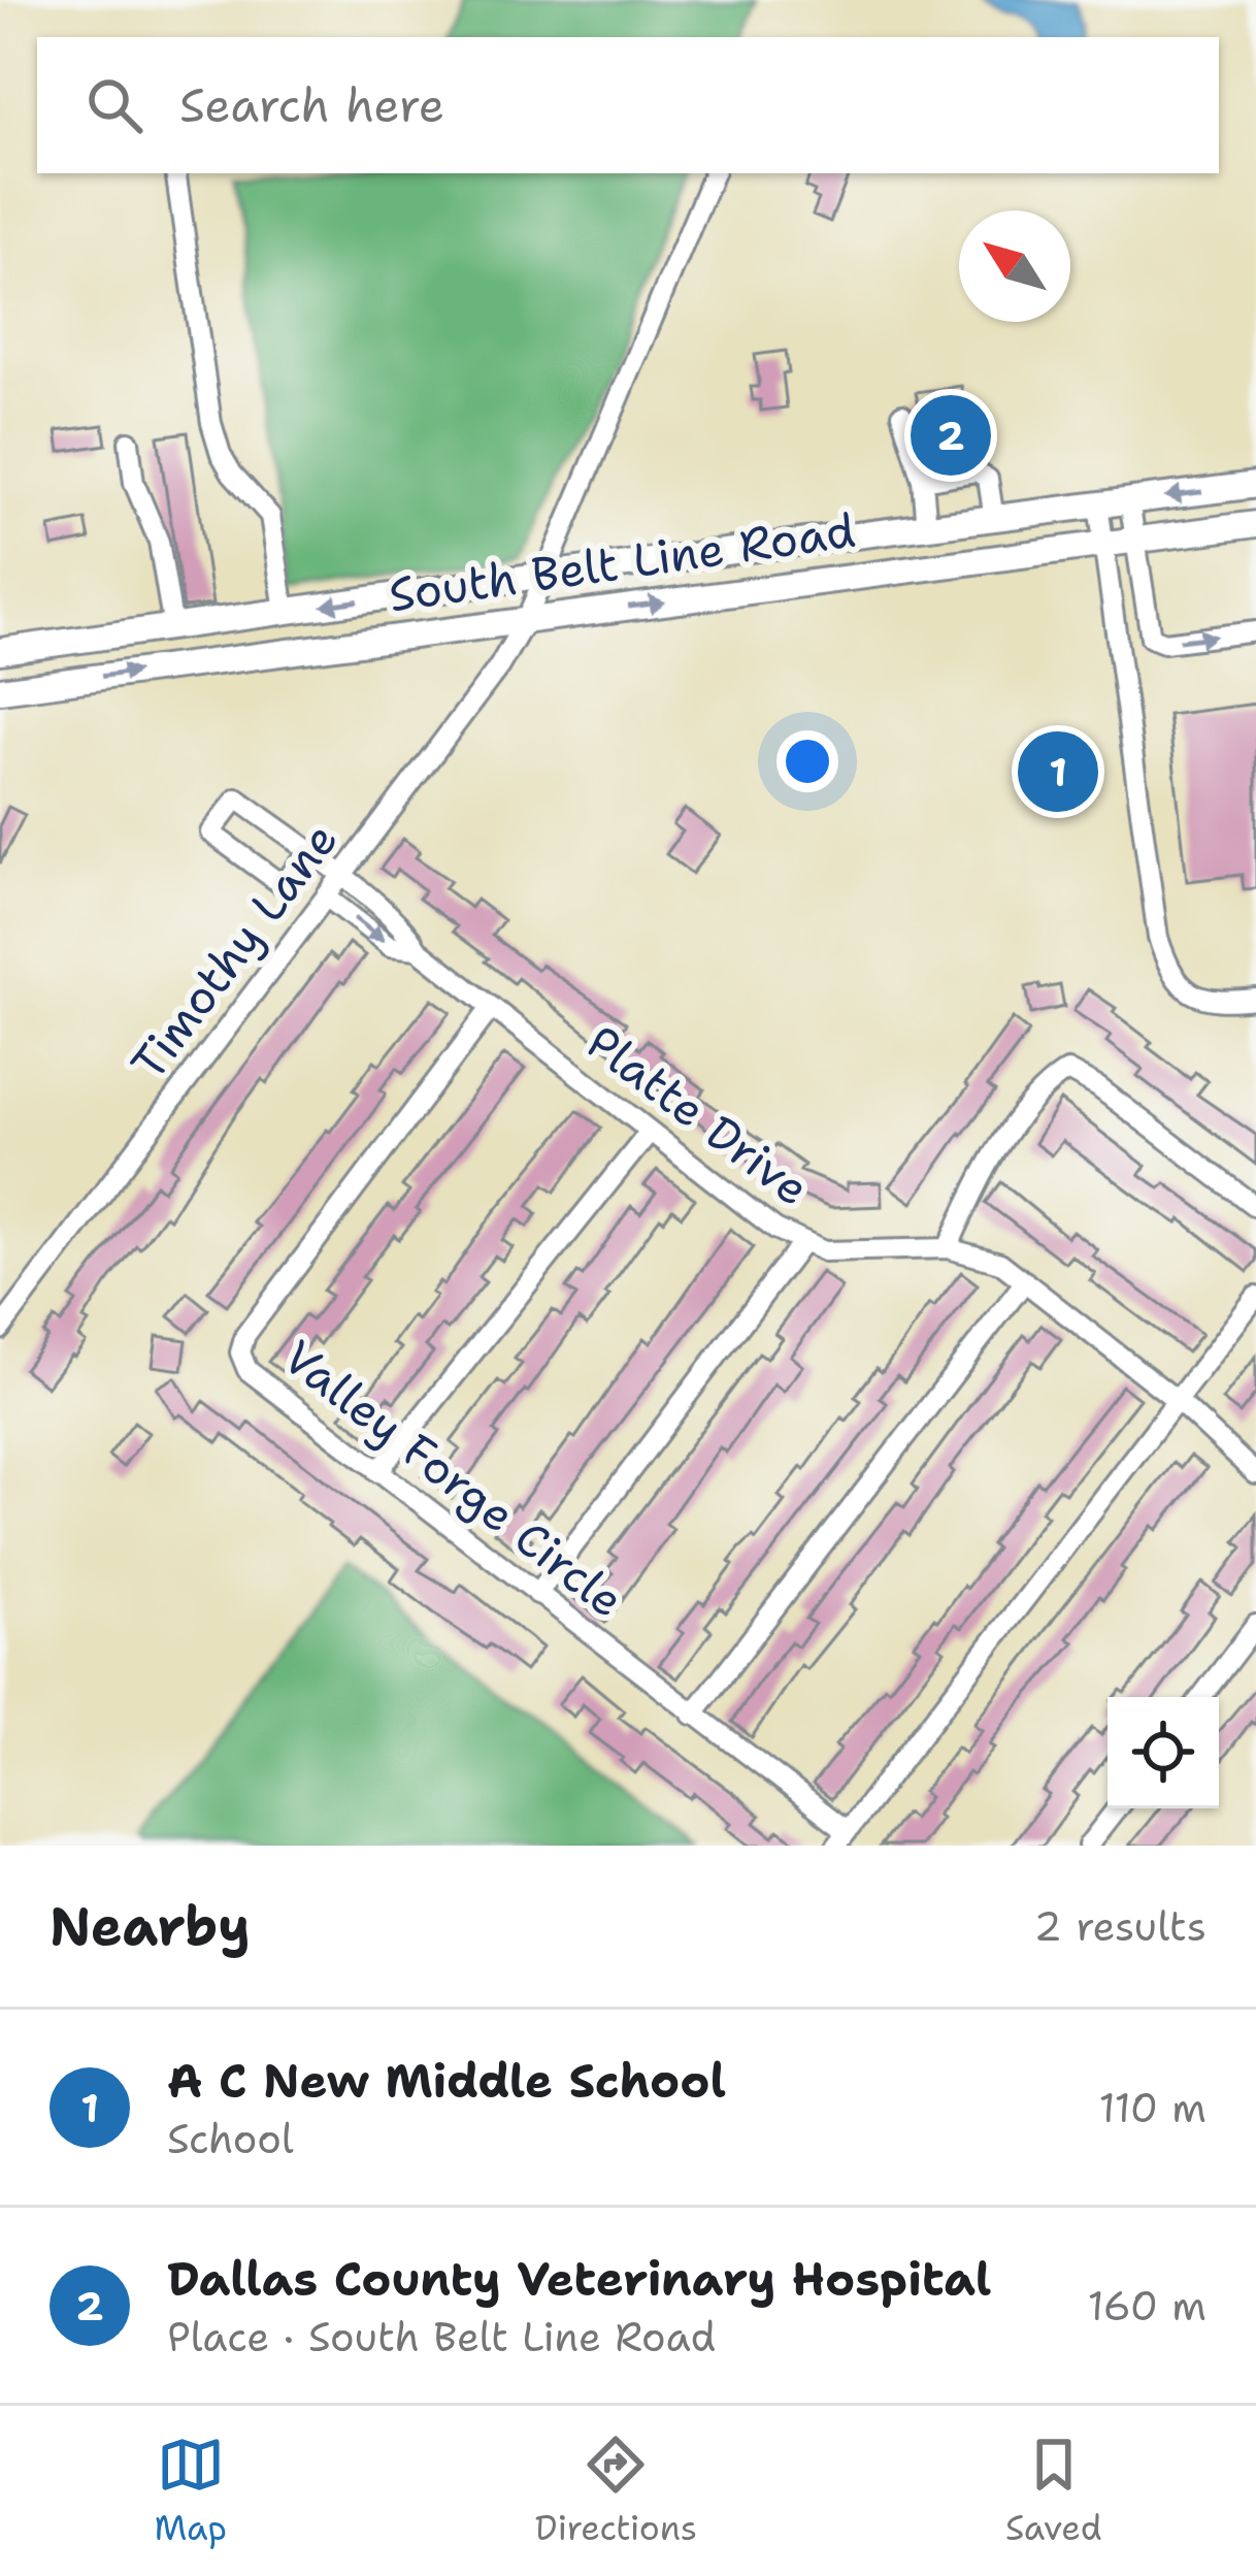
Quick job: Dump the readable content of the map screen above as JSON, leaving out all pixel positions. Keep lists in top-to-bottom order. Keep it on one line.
{"streets":{"main road":["South Belt Line Road"],"street":["Timothy Lane","Platte Drive","Valley Forge Circle"]},"crossings":[["South Belt Line Road","Timothy Lane"],["Timothy Lane","Platte Drive"],["Platte Drive","Valley Forge Circle"]],"north":"top left","page":{"search":"Search here","pins":["2","1"],"heading":["Nearby","2 results"],"list":[{"mark":"1","name":"A C New Middle School","note":"School","value":"110 m"},{"mark":"2","name":"Dallas County Veterinary Hospital","note":"Place · South Belt Line Road","value":"160 m"}],"nav":["Map","Directions","Saved"]}}
